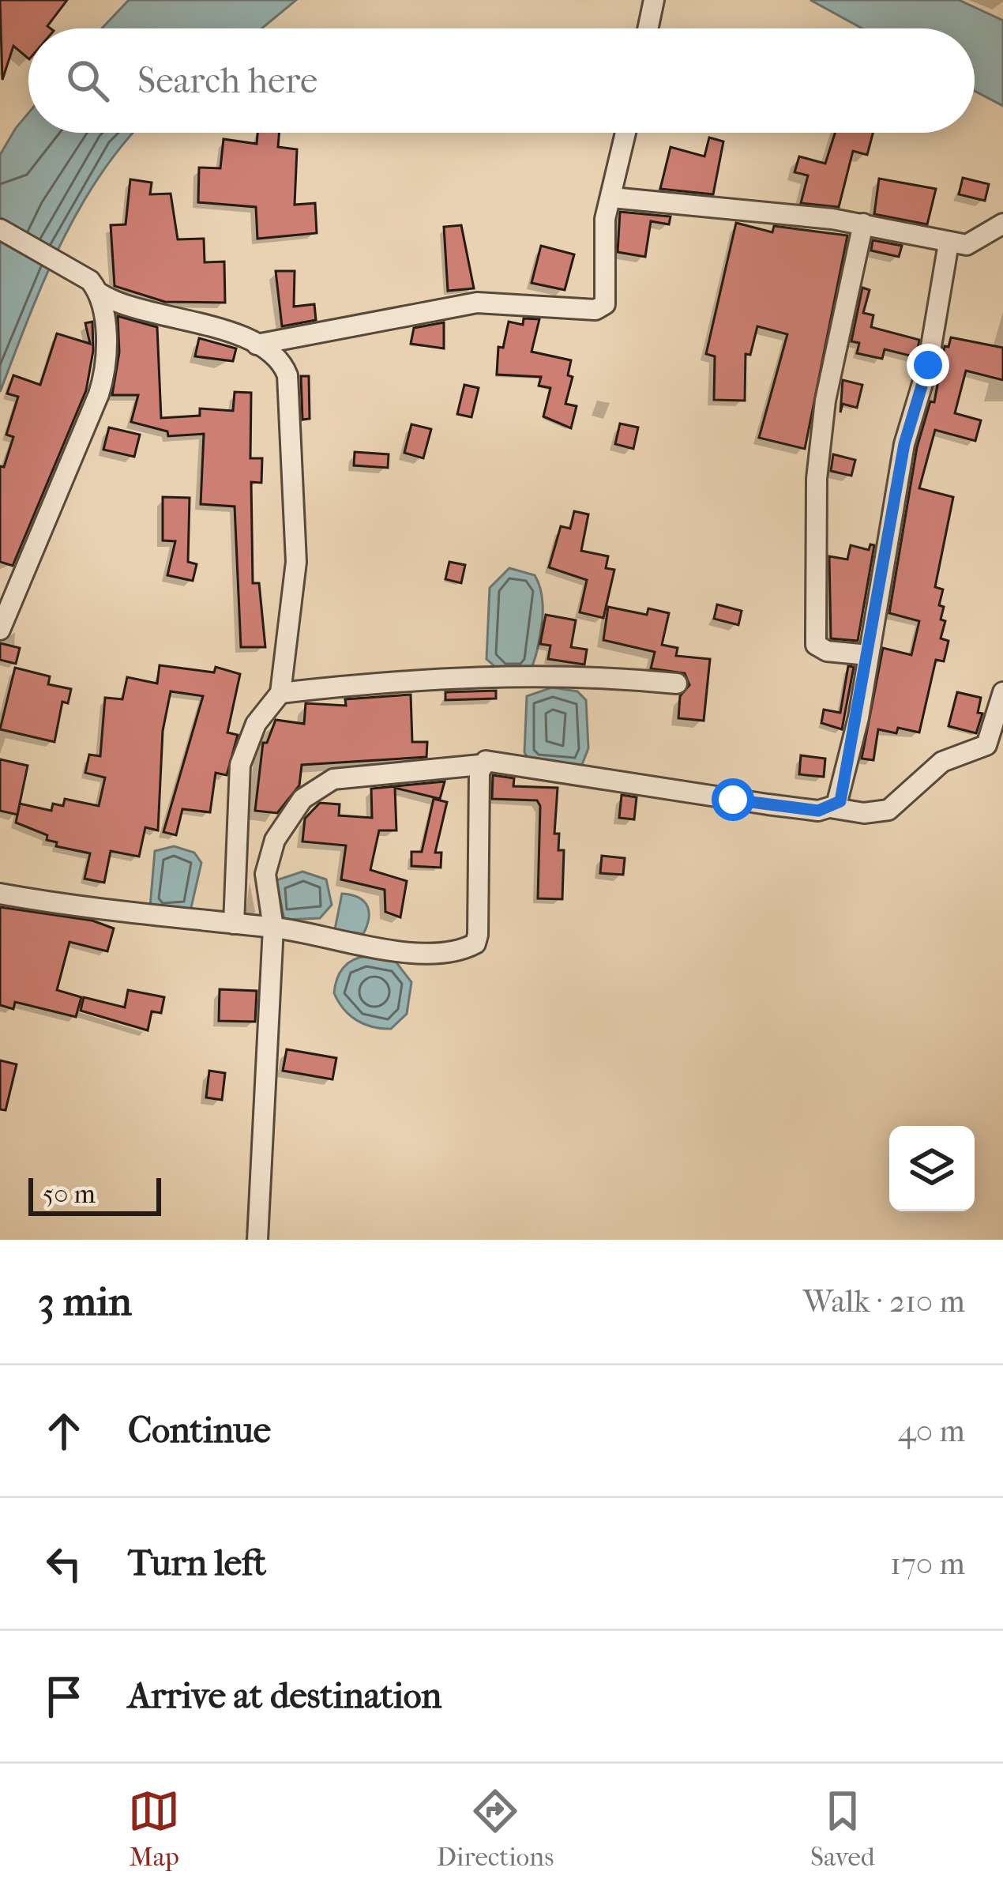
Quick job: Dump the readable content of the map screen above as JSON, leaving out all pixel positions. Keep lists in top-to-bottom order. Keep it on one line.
{"scale_bar":"50 m","page":{"search":"Search here","scale":"50 m","heading":["3 min","Walk · 210 m"],"list":[["Continue","40 m"],["Turn left","170 m"],"Arrive at destination"],"nav":["Map","Directions","Saved"]}}
